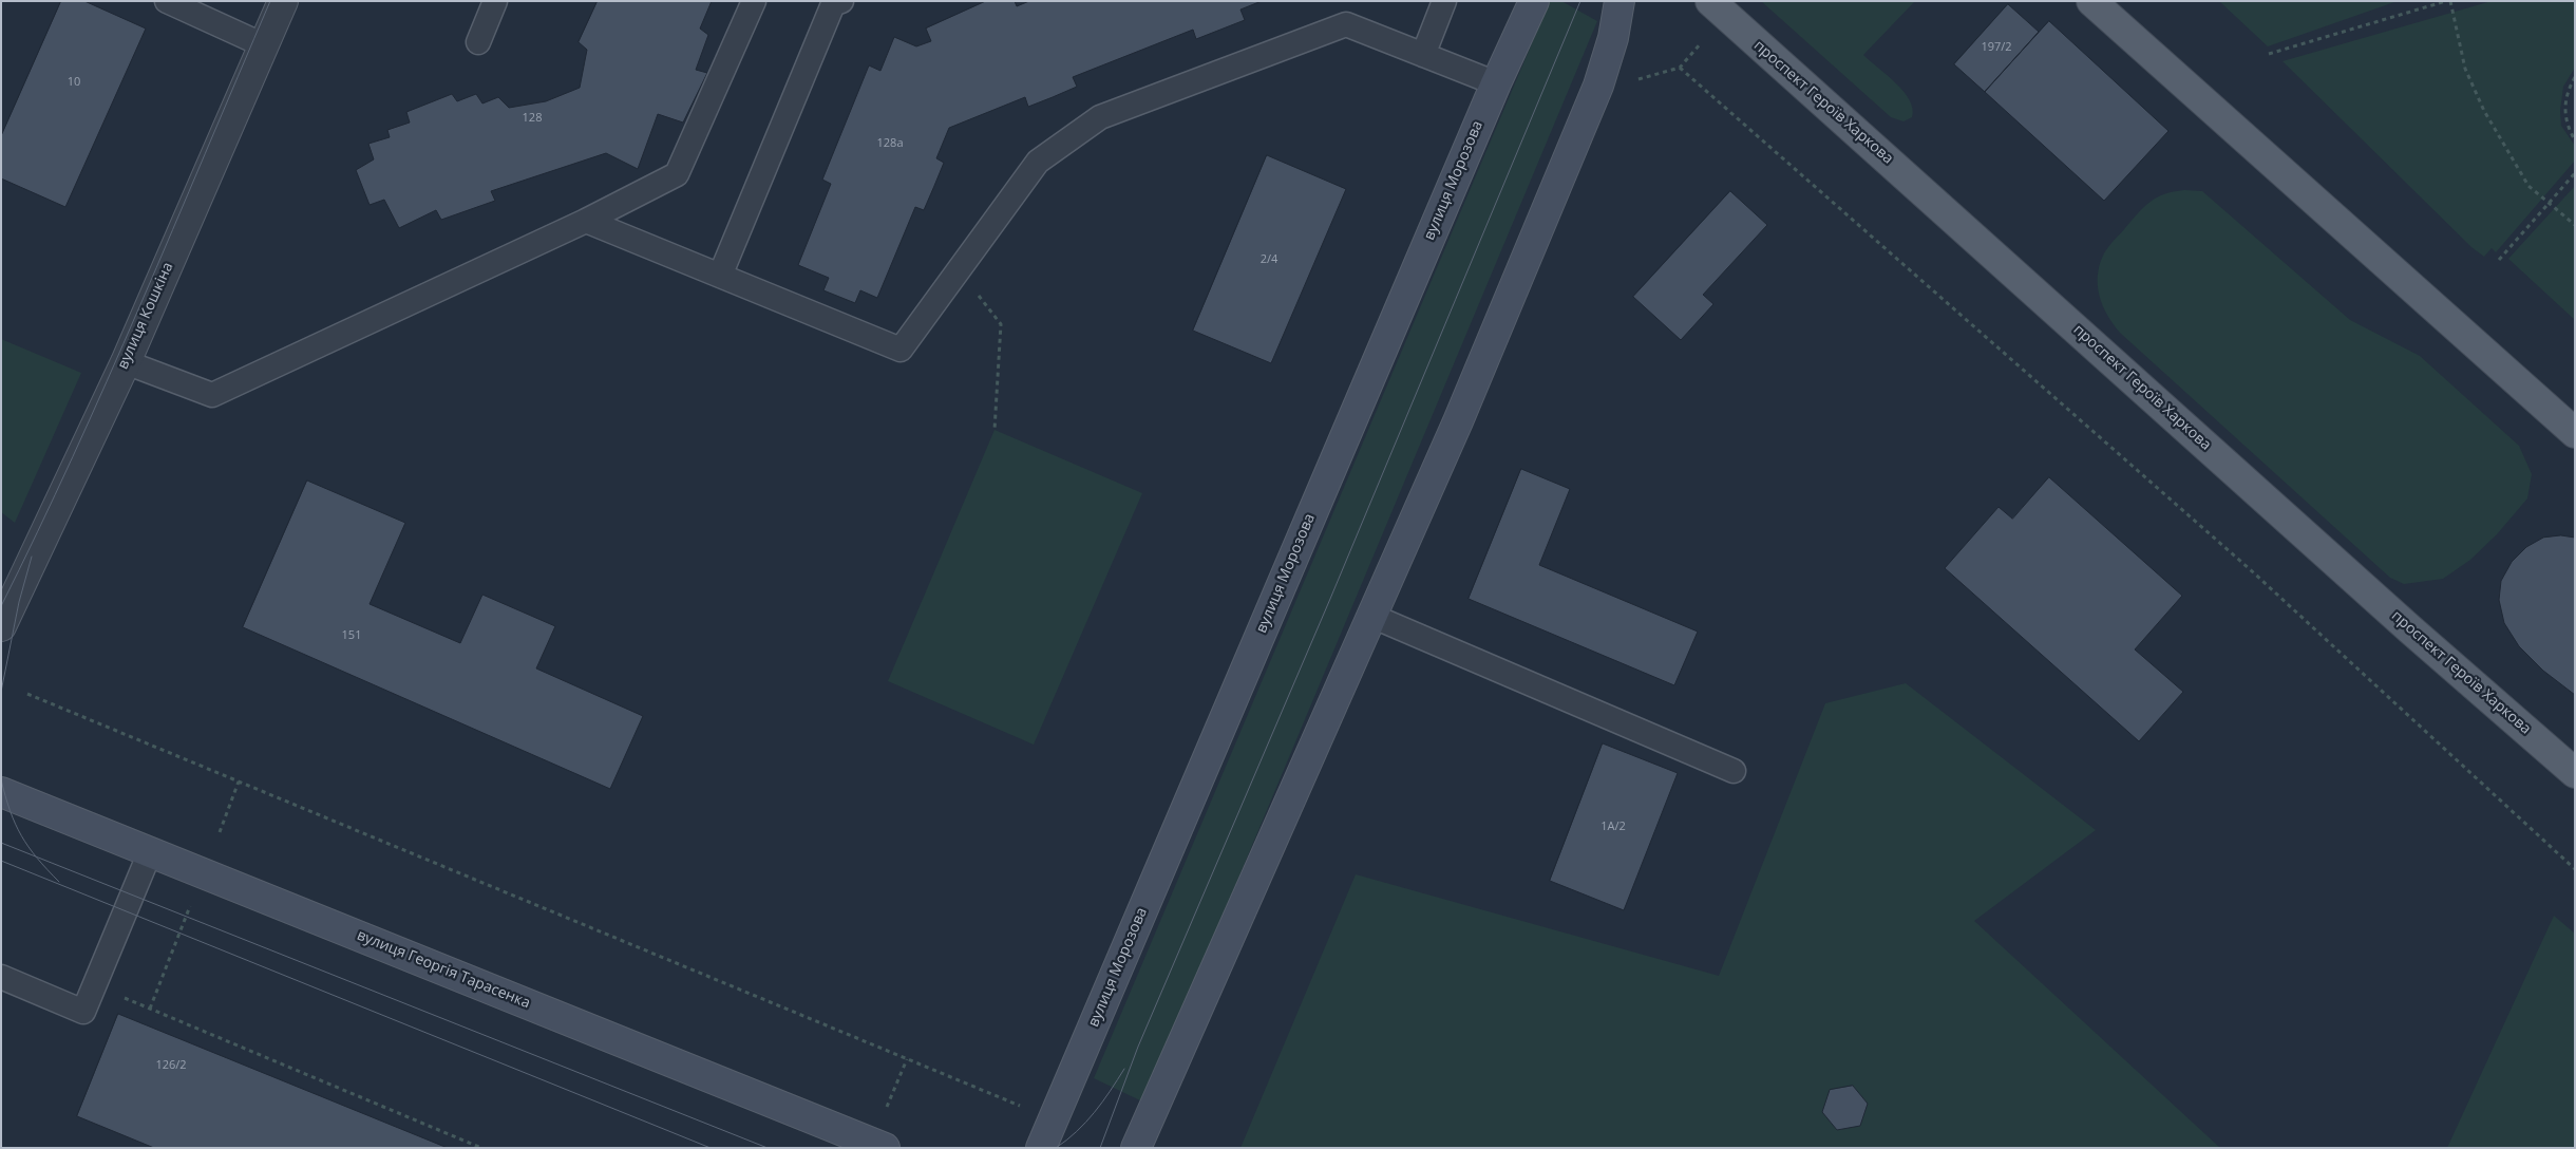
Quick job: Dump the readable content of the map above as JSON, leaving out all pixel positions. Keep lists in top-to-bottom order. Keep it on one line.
{"streets":{"main road":["проспект Героїв Харкова","вулиця Морозова","вулиця Георгія Тарасенка"],"street":["вулиця Кошкіна"]},"house_numbers":["197/2","10","128","128а","2/4","151","1А/2","126/2"]}
